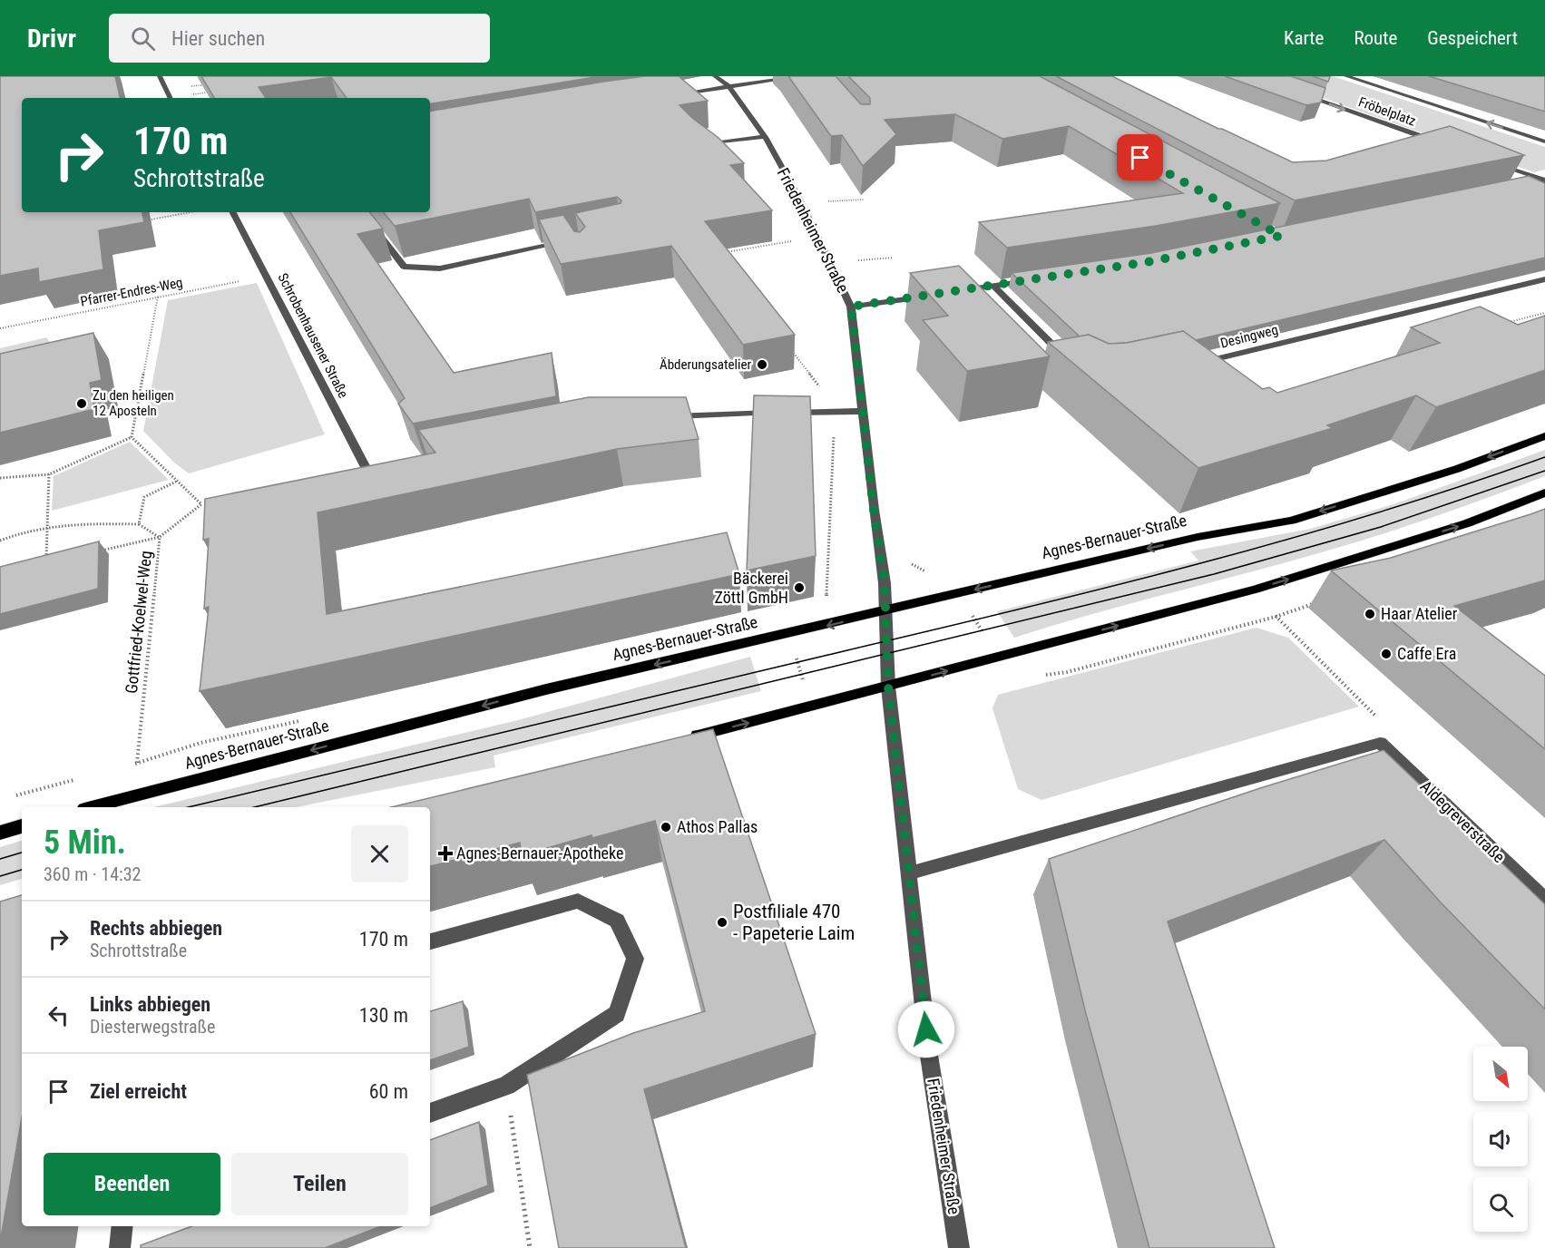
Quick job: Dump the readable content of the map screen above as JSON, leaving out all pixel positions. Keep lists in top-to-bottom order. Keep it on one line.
{"streets":{"main road":["Agnes-Bernauer-Straße"],"street":["Fröbelplatz","Friedenheimer Straße","Schrobenhausener Straße","Desingweg","Aldegreverstraße"],"path":["Pfarrer-Endres-Weg","Gottfried-Koelwel-Weg"]},"crossings":[["Friedenheimer Straße","Agnes-Bernauer-Straße"],["Friedenheimer Straße","Aldegreverstraße"],["Pfarrer-Endres-Weg","Schrobenhausener Straße"]],"places":{"other":["Äbderungsatelier","Zu den heiligen 12 Aposteln","Bäckerei Zöttl GmbH","Haar Atelier","Caffe Era","Athos Pallas","Postfiliale 470 - Papeterie Laim"],"health":["Agnes-Bernauer-Apotheke"]},"north":"bottom right","page":{"header":"Drivr","search":"Hier suchen","nav":["Karte","Route","Gespeichert"],"turn":["170 m","Schrottstraße"],"heading":["5 Min.","360 m · 14:32"],"list":[{"name":"Rechts abbiegen","note":"Schrottstraße","value":"170 m"},{"name":"Links abbiegen","note":"Diesterwegstraße","value":"130 m"},{"name":"Ziel erreicht","value":"60 m"}],"buttons":["Beenden","Teilen"]}}
